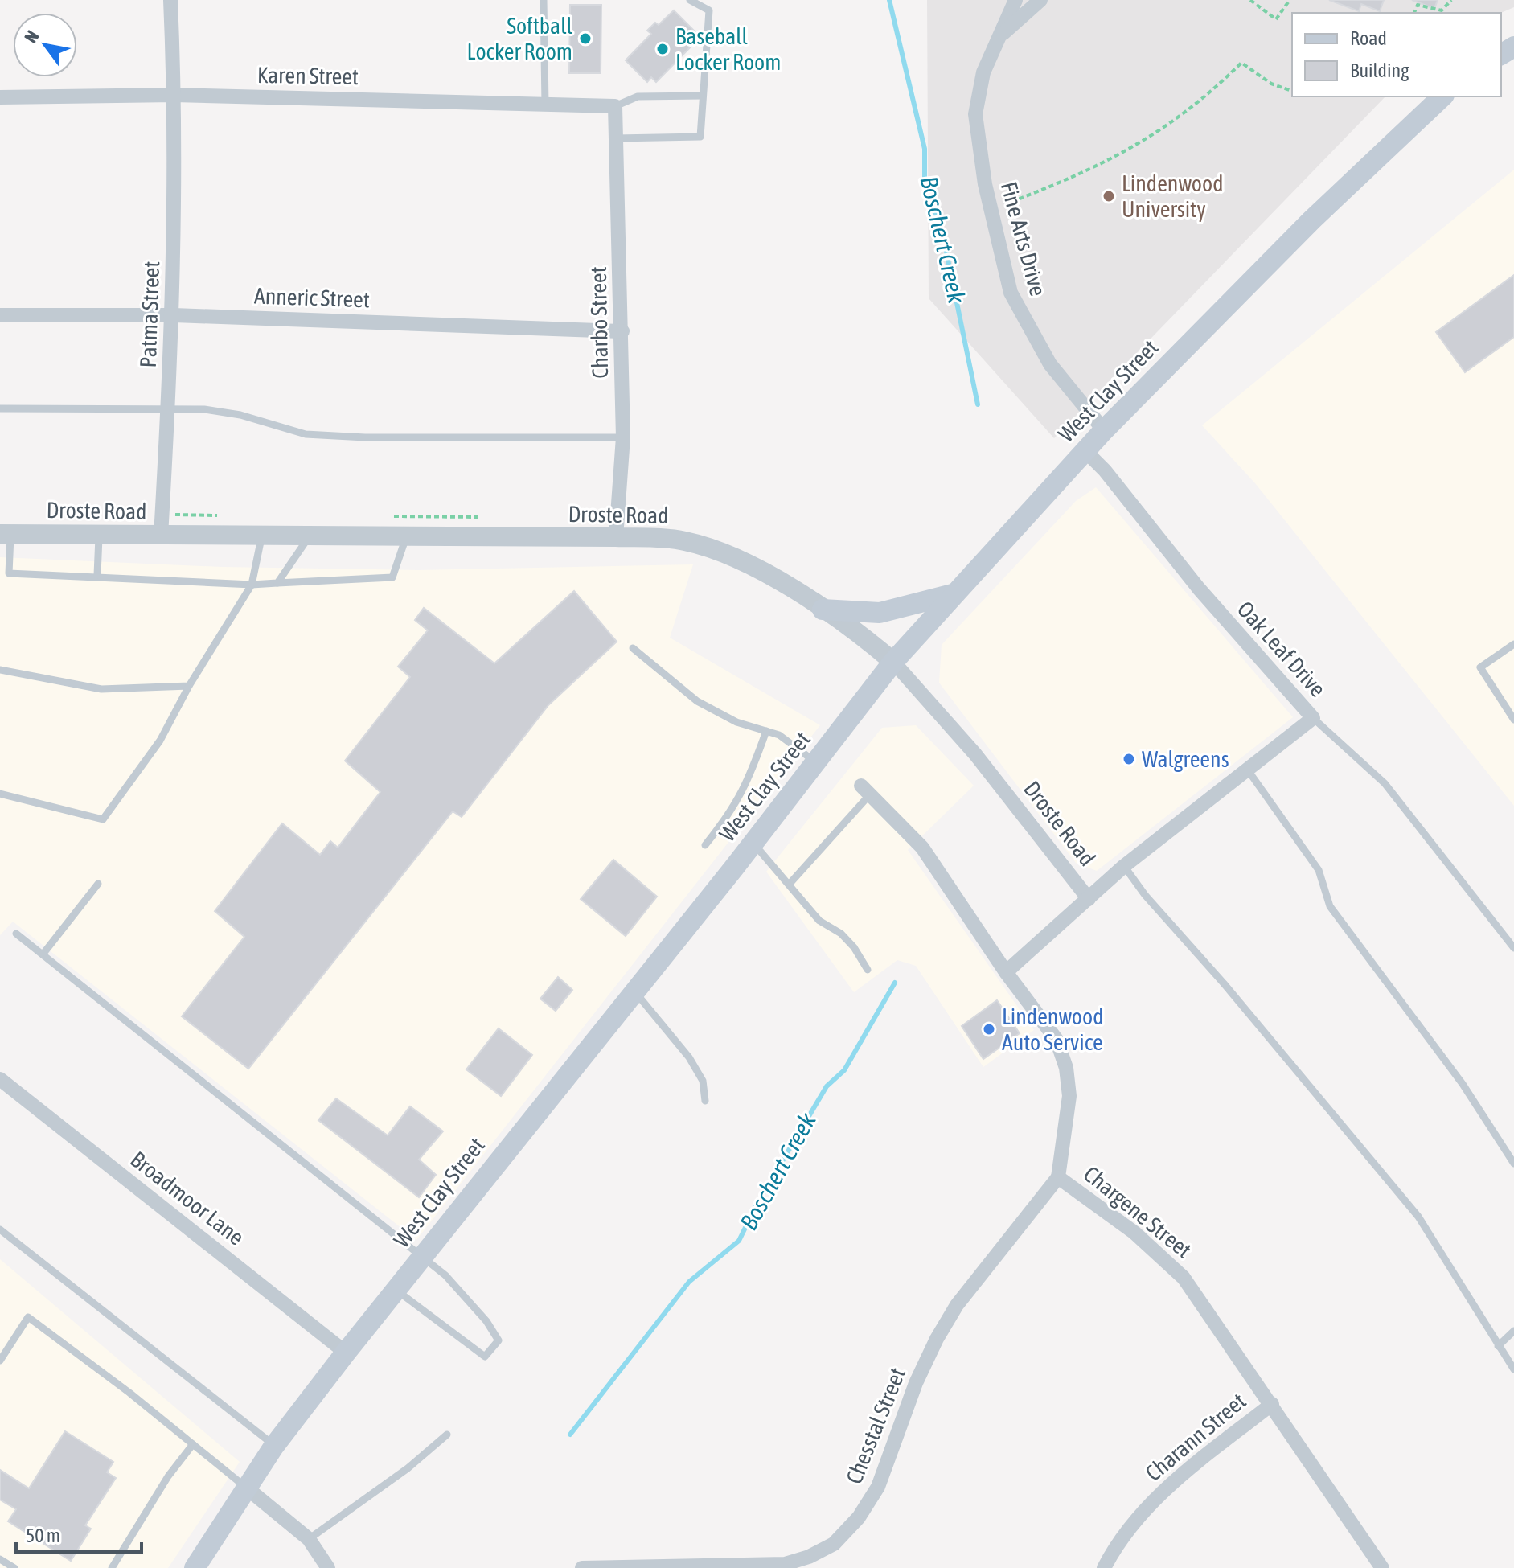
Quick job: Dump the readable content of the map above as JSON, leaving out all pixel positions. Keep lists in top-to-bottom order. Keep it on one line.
{"streets":{"main road":["West Clay Street"],"street":["Karen Street","Fine Arts Drive","Anneric Street","Patma Street","Charbo Street","Droste Road","Oak Leaf Drive","Broadmoor Lane","Chargene Street","Chesstal Street","Charann Street"]},"crossings":[["Karen Street","Patma Street"],["Karen Street","Charbo Street"],["Fine Arts Drive","West Clay Street"],["Anneric Street","Patma Street"],["Anneric Street","Charbo Street"],["Patma Street","Droste Road"],["Charbo Street","Droste Road"],["West Clay Street","Droste Road"],["West Clay Street","Oak Leaf Drive"],["West Clay Street","Broadmoor Lane"],["Droste Road","Oak Leaf Drive"],["Oak Leaf Drive","Chargene Street"],["Chargene Street","Chesstal Street"],["Chargene Street","Charann Street"]],"water":["Boschert Creek"],"places":["Softball Locker Room","Baseball Locker Room","Lindenwood University","Walgreens","Lindenwood Auto Service"],"legend":["Road","Building"],"scale_bar":"50 m","north":"top left"}
